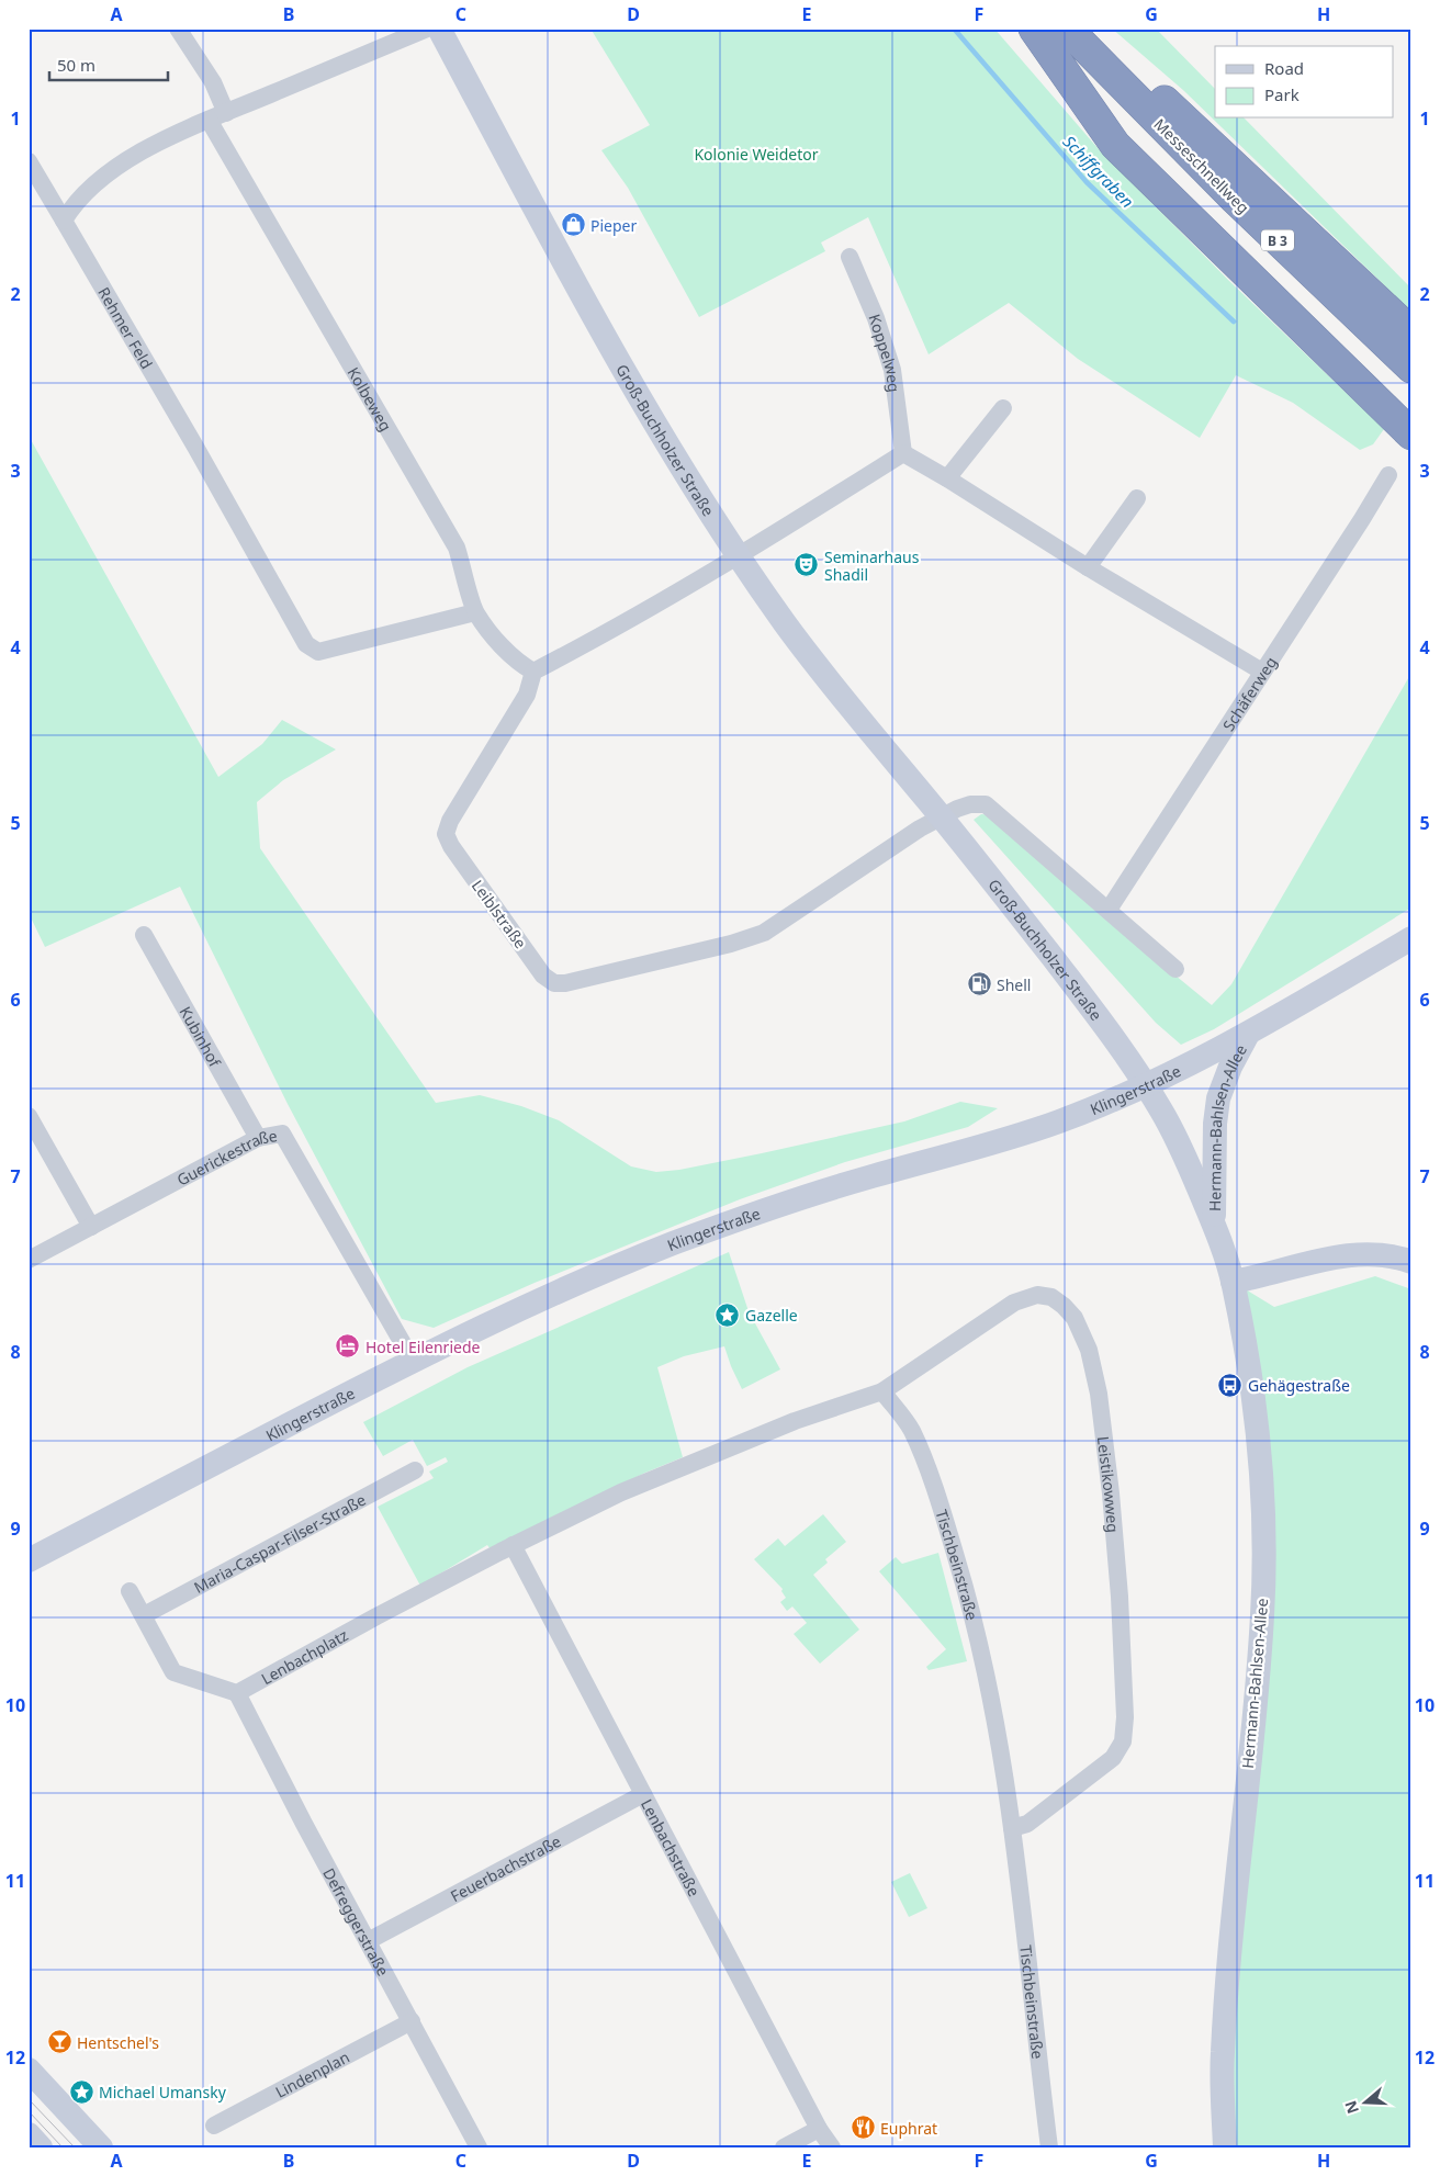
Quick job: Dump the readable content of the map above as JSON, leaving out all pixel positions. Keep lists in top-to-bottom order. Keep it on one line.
{"streets":{"highway":["Messeschnellweg","B 3"],"street":["Rehmer Feld","Koppelweg","Kolbeweg","Groß-Buchholzer Straße","Schäferweg","Leiblstraße","Kubinhof","Klingerstraße","Hermann-Bahlsen-Allee","Guerickestraße","Leistikowweg","Maria-Caspar-Filser-Straße","Tischbeinstraße","Lenbachplatz","Lenbachstraße","Feuerbachstraße","Defreggerstraße","Lindenplan"]},"crossings":[["Rehmer Feld","Kolbeweg"],["Kolbeweg","Leiblstraße"],["Groß-Buchholzer Straße","Leiblstraße"],["Groß-Buchholzer Straße","Klingerstraße"],["Groß-Buchholzer Straße","Hermann-Bahlsen-Allee"],["Kubinhof","Guerickestraße"],["Klingerstraße","Hermann-Bahlsen-Allee"],["Klingerstraße","Guerickestraße"],["Leistikowweg","Tischbeinstraße"],["Lenbachplatz","Lenbachstraße"],["Lenbachplatz","Defreggerstraße"],["Lenbachstraße","Feuerbachstraße"],["Feuerbachstraße","Defreggerstraße"],["Defreggerstraße","Lindenplan"]],"water":["Schiffgraben"],"parks":["Kolonie Weidetor"],"places":{"shop":["Pieper"],"theatre":["Seminarhaus Shadil"],"fuel station":["Shell"],"place":["Gazelle","Michael Umansky"],"hotel":["Hotel Eilenriede"],"bus stop":["Gehägestraße"],"bar":["Hentschel's"],"restaurant":["Euphrat"]},"legend":["Road","Park"],"scale_bar":"50 m","north":"left","grid":{"columns":["A","B","C","D","E","F","G","H"],"rows":["1","2","3","4","5","6","7","8","9","10","11","12"]}}
